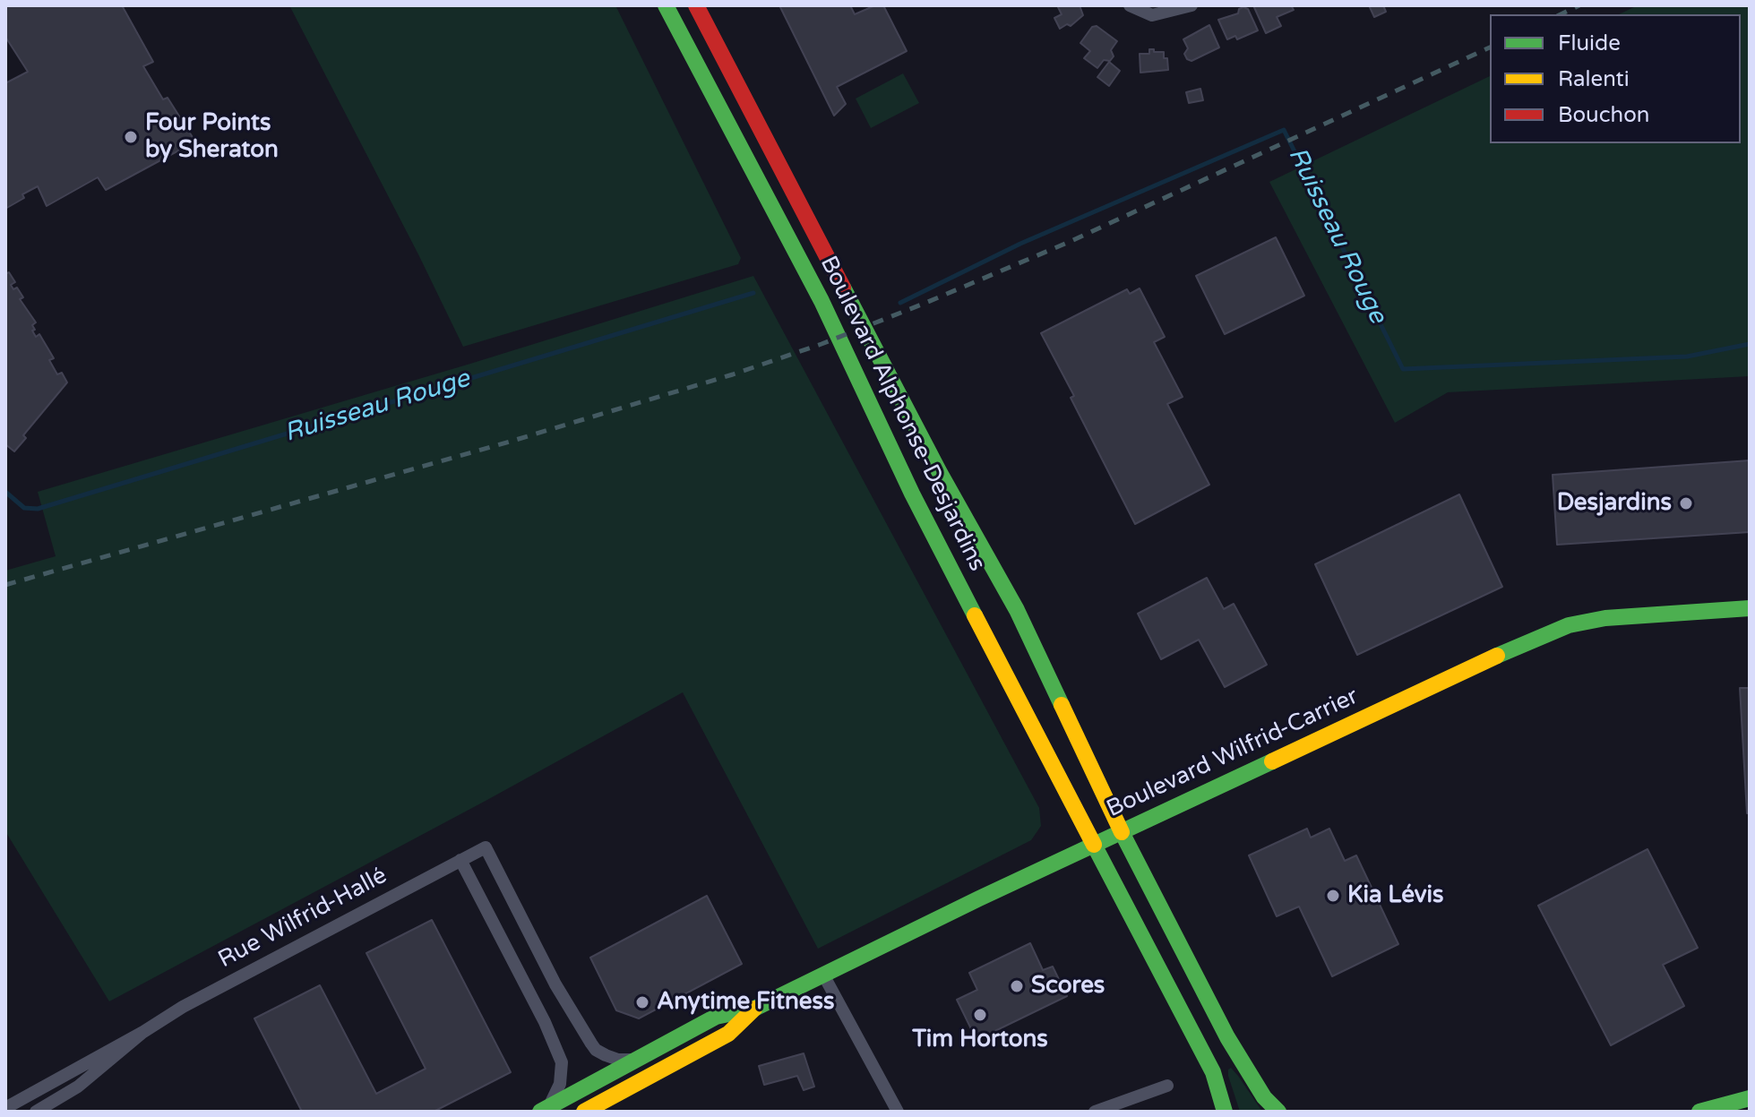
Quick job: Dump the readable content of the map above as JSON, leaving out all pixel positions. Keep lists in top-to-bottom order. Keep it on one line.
{"streets":{"main road":["Boulevard Alphonse-Desjardins","Boulevard Wilfrid-Carrier"],"street":["Rue Wilfrid-Hallé"]},"crossings":[["Boulevard Alphonse-Desjardins","Boulevard Wilfrid-Carrier"],["Boulevard Wilfrid-Carrier","Rue Wilfrid-Hallé"]],"water":["Ruisseau Rouge"],"places":["Four Points by Sheraton","Desjardins","Kia Lévis","Scores","Anytime Fitness","Tim Hortons"],"legend":["Fluide","Ralenti","Bouchon"]}
